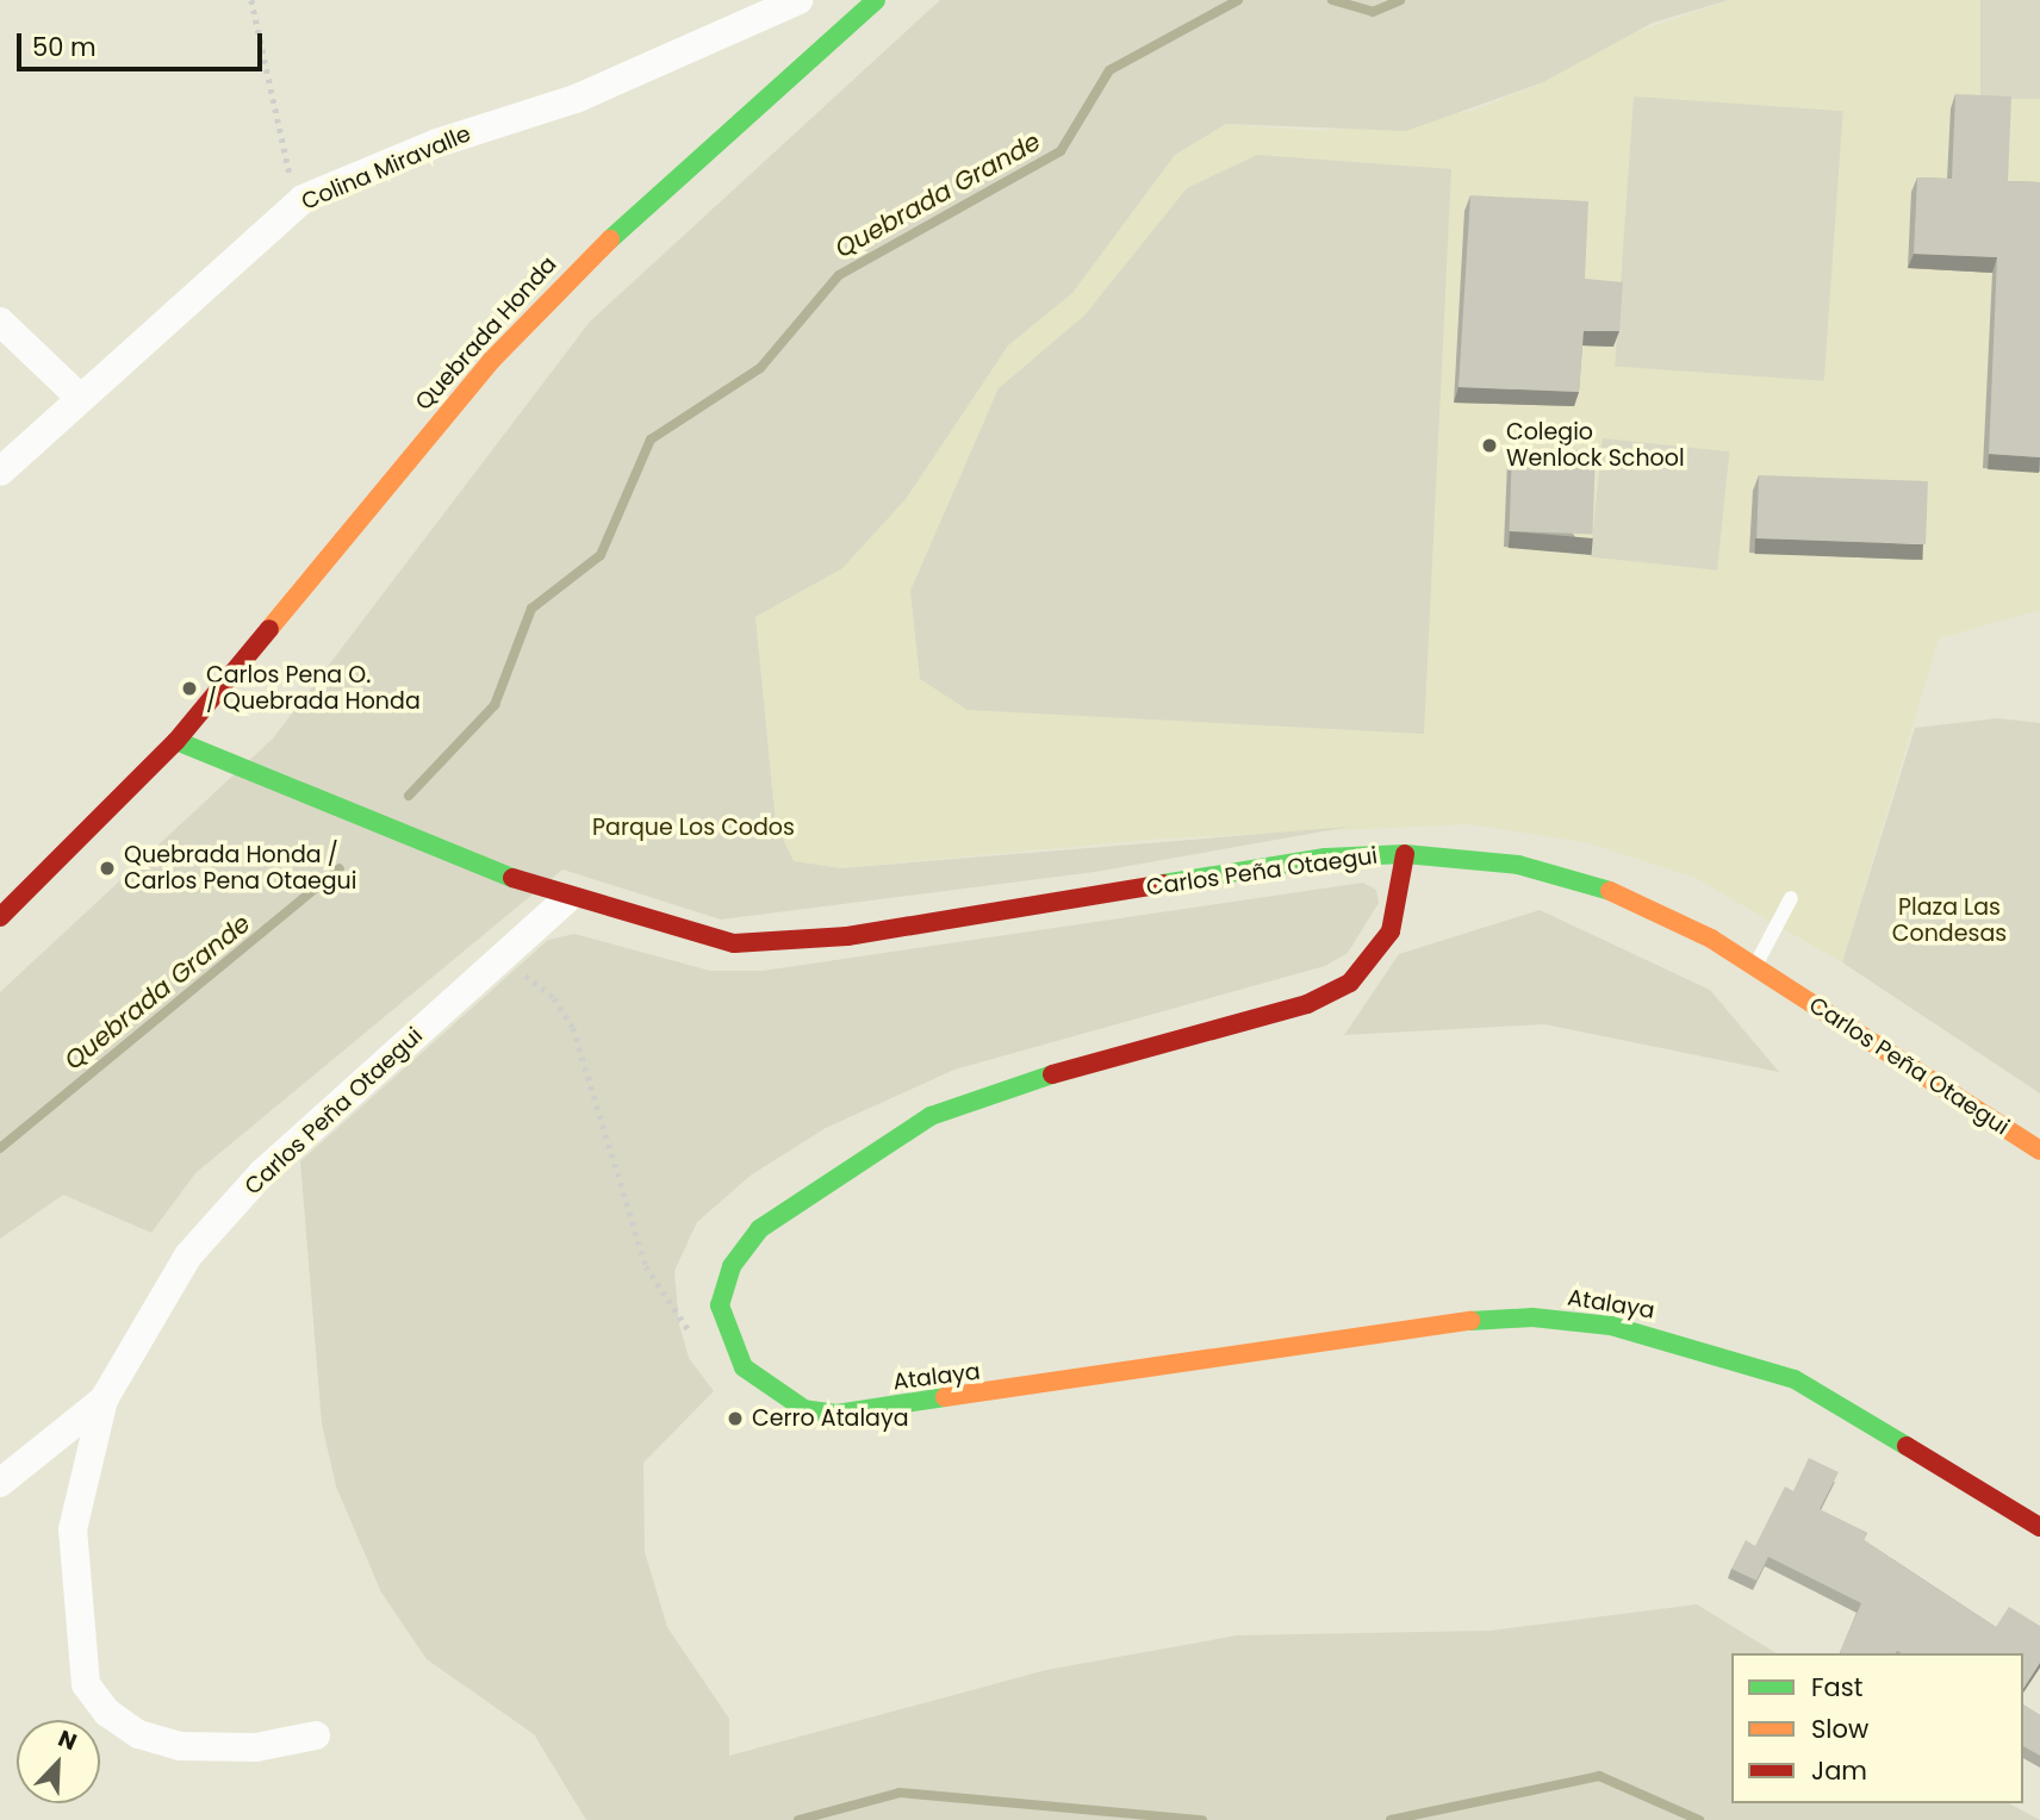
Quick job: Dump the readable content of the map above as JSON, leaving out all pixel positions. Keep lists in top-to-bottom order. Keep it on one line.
{"streets":{"street":["Colina Miravalle","Quebrada Honda","Carlos Peña Otaegui","Atalaya"]},"crossings":[["Quebrada Honda","Carlos Peña Otaegui"],["Carlos Peña Otaegui","Atalaya"]],"water":["Quebrada Grande"],"parks":["Parque Los Codos","Plaza Las Condesas"],"places":["Colegio Wenlock School","Carlos Pena O. / Quebrada Honda","Quebrada Honda / Carlos Pena Otaegui","Cerro Atalaya"],"legend":["Fast","Slow","Jam"],"scale_bar":"50 m","north":"top right"}
